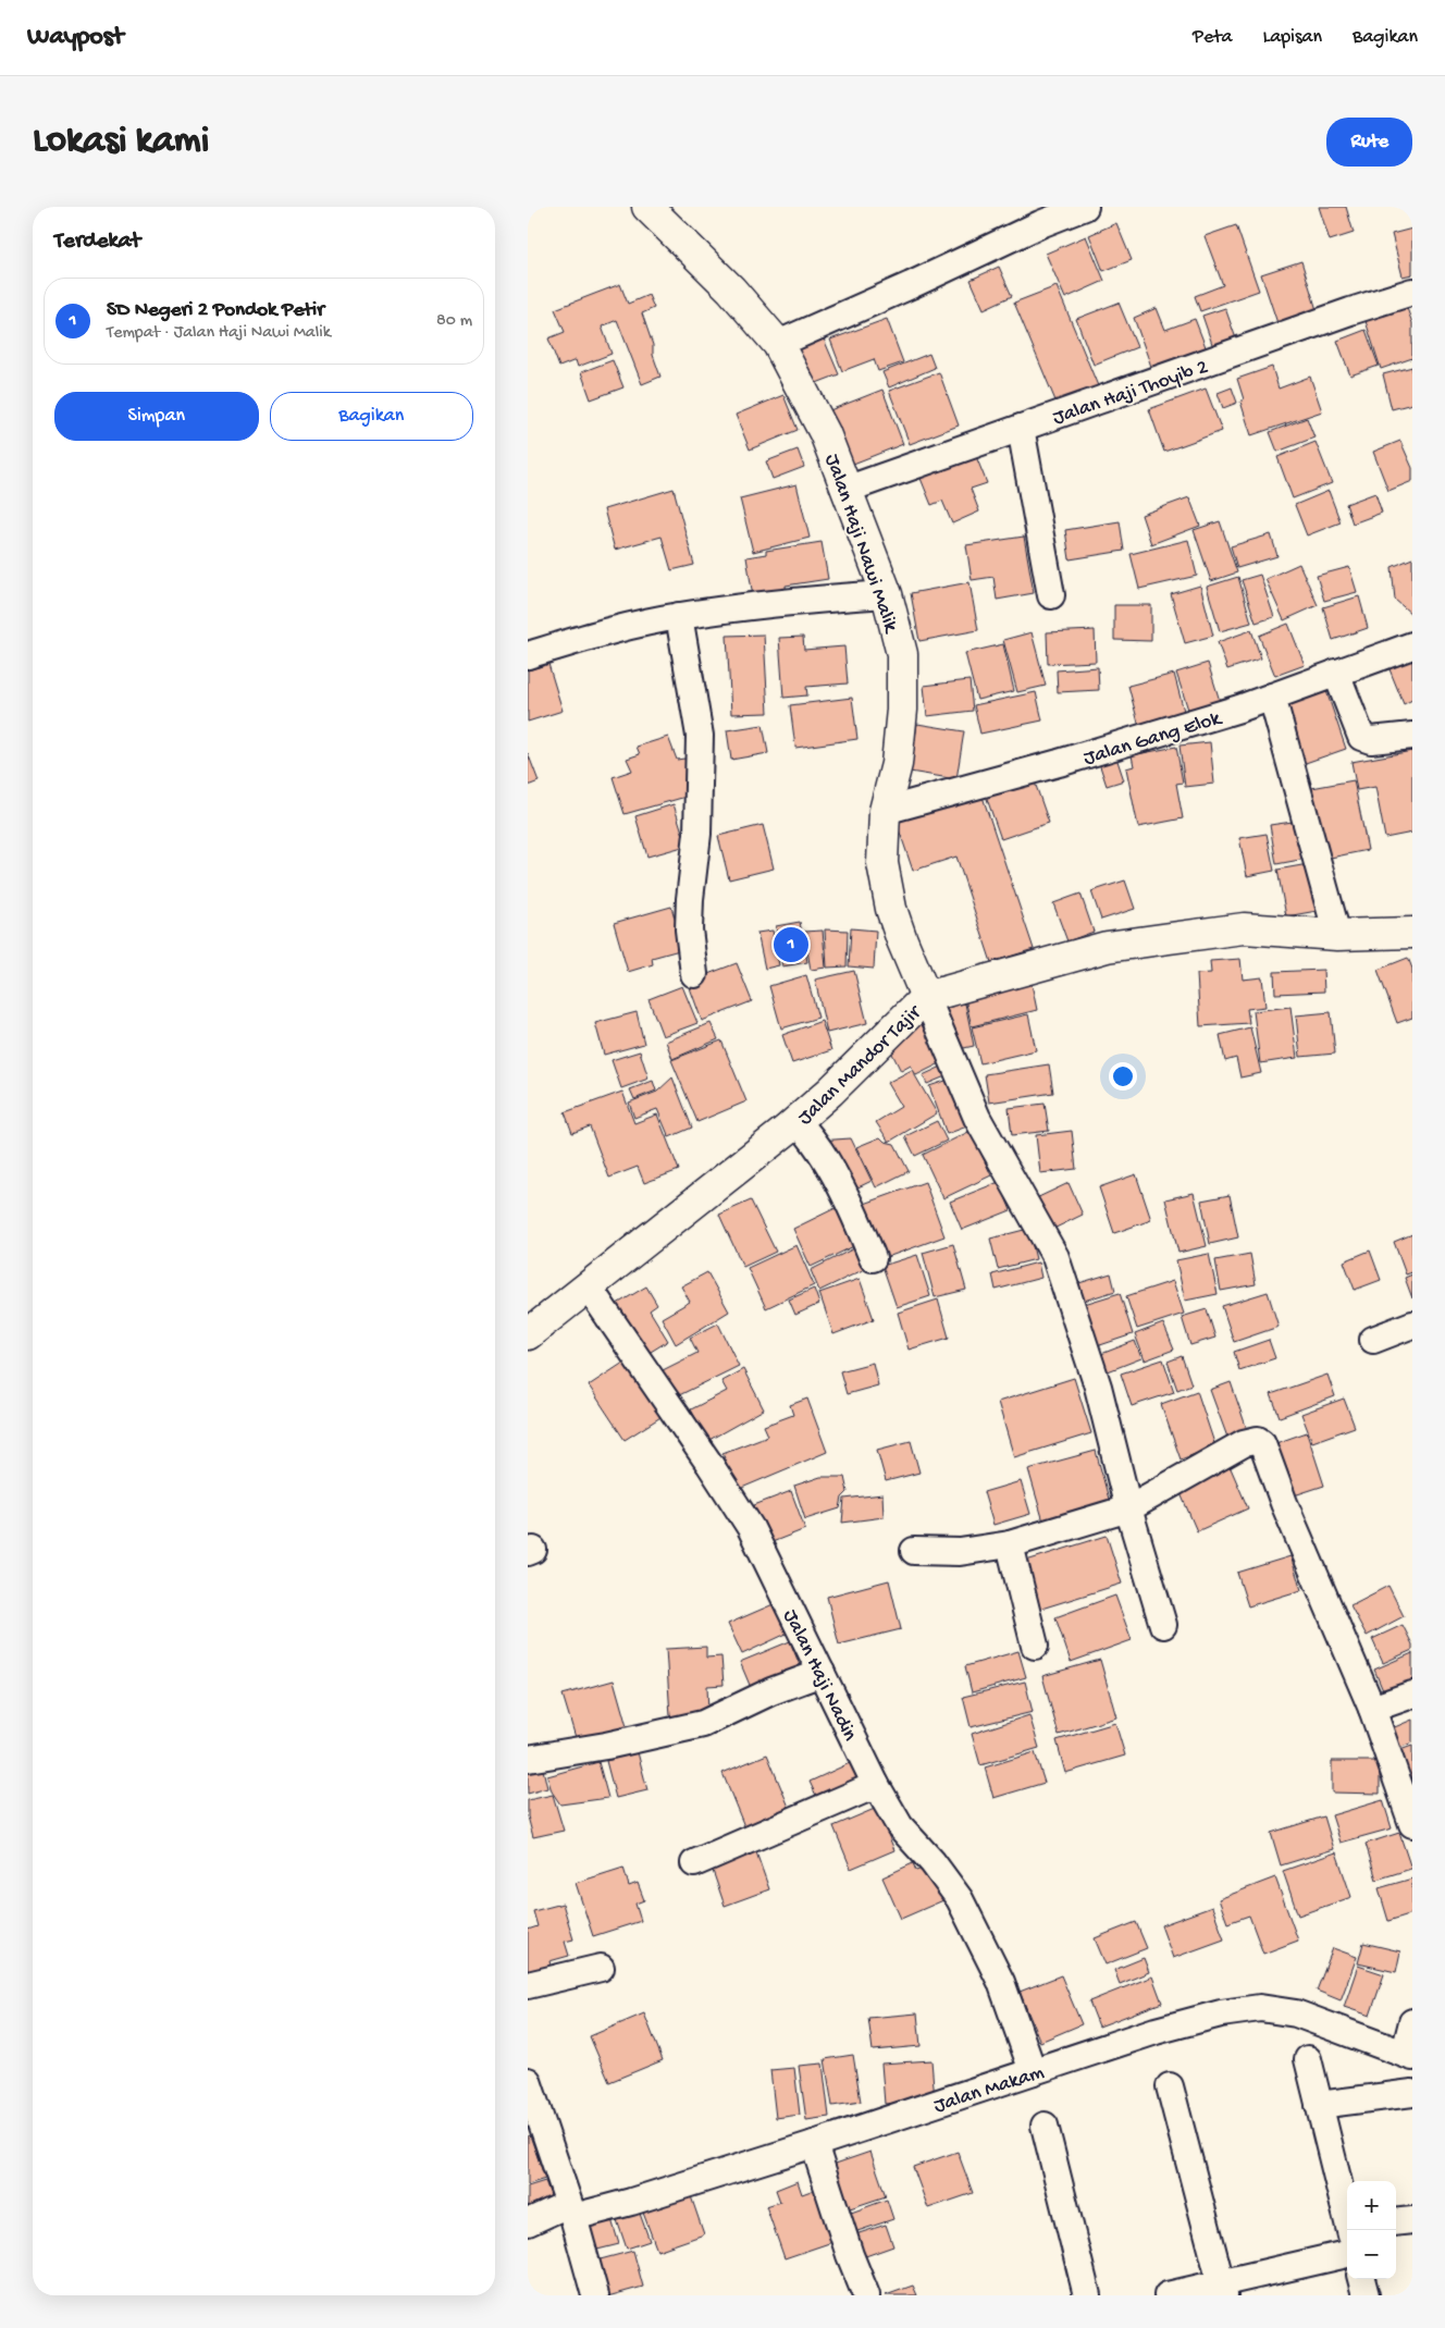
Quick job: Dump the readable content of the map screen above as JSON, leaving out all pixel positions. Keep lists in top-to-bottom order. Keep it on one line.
{"streets":{"main road":["Jalan Haji Nawi Malik","Jalan Mandor Tajir"],"street":["Jalan Haji Thoyib 2","Jalan Gang Elok","Jalan Haji Nadin","Jalan Makam"]},"crossings":[["Jalan Haji Thoyib 2","Jalan Haji Nawi Malik"],["Jalan Haji Nawi Malik","Jalan Gang Elok"],["Jalan Haji Nawi Malik","Jalan Mandor Tajir"],["Jalan Mandor Tajir","Jalan Haji Nadin"],["Jalan Haji Nadin","Jalan Makam"]],"page":{"header":"Waypost","nav":["Peta","Lapisan","Bagikan"],"buttons":["Rute",["Simpan","Bagikan"]],"title":"Lokasi kami","heading":"Terdekat","list":[{"mark":"1","name":"SD Negeri 2 Pondok Petir","note":"Tempat · Jalan Haji Nawi Malik","value":"80 m"}],"pins":"1","map_buttons":["+","−"]}}
